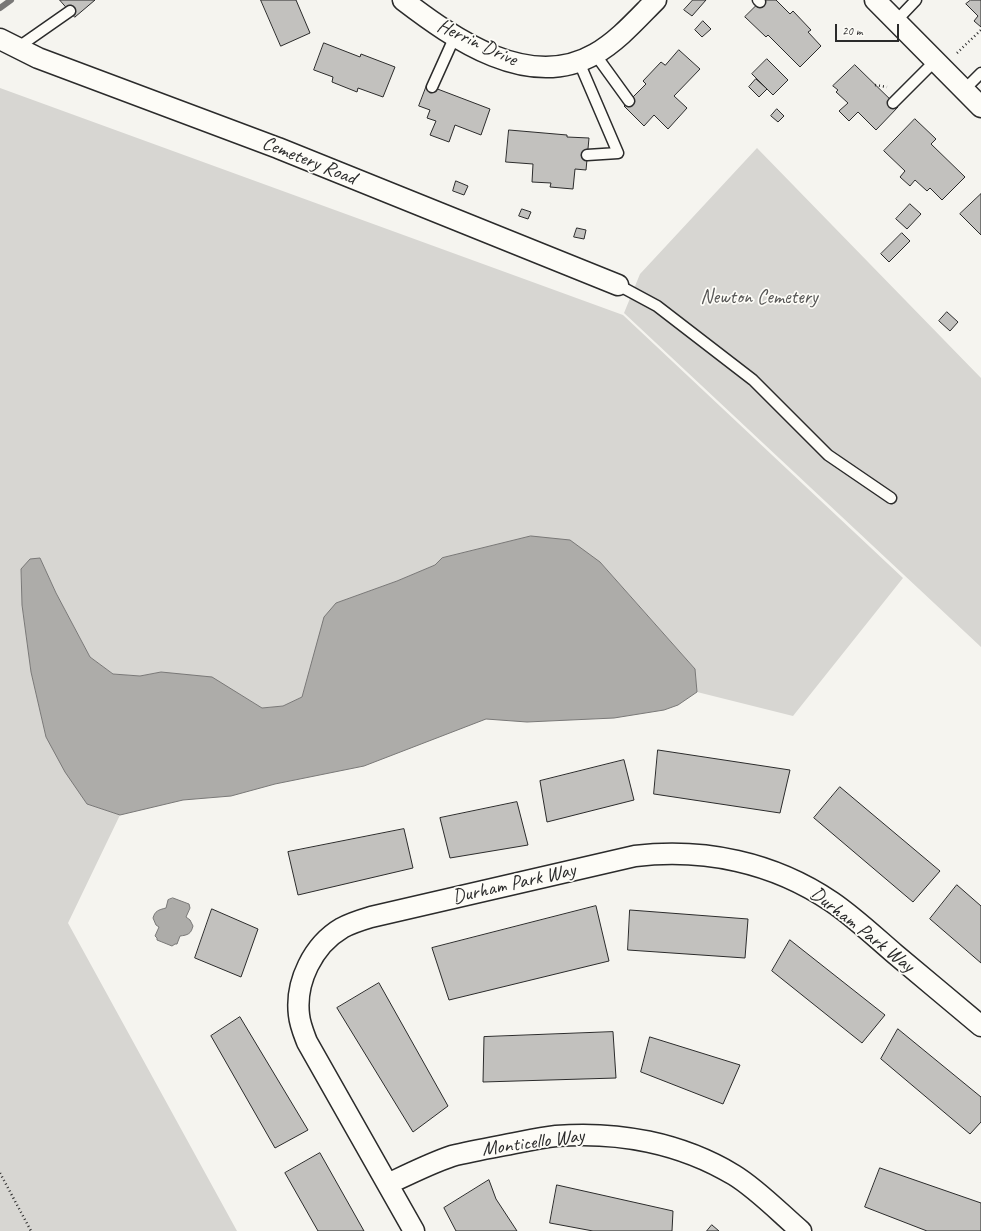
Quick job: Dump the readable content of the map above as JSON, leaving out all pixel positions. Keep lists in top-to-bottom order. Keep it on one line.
{"streets":{"street":["Herrin Drive","Cemetery Road","Durham Park Way","Monticello Way"]},"crossings":[["Durham Park Way","Monticello Way"]],"parks":["Newton Cemetery"],"scale_bar":"20 m"}
